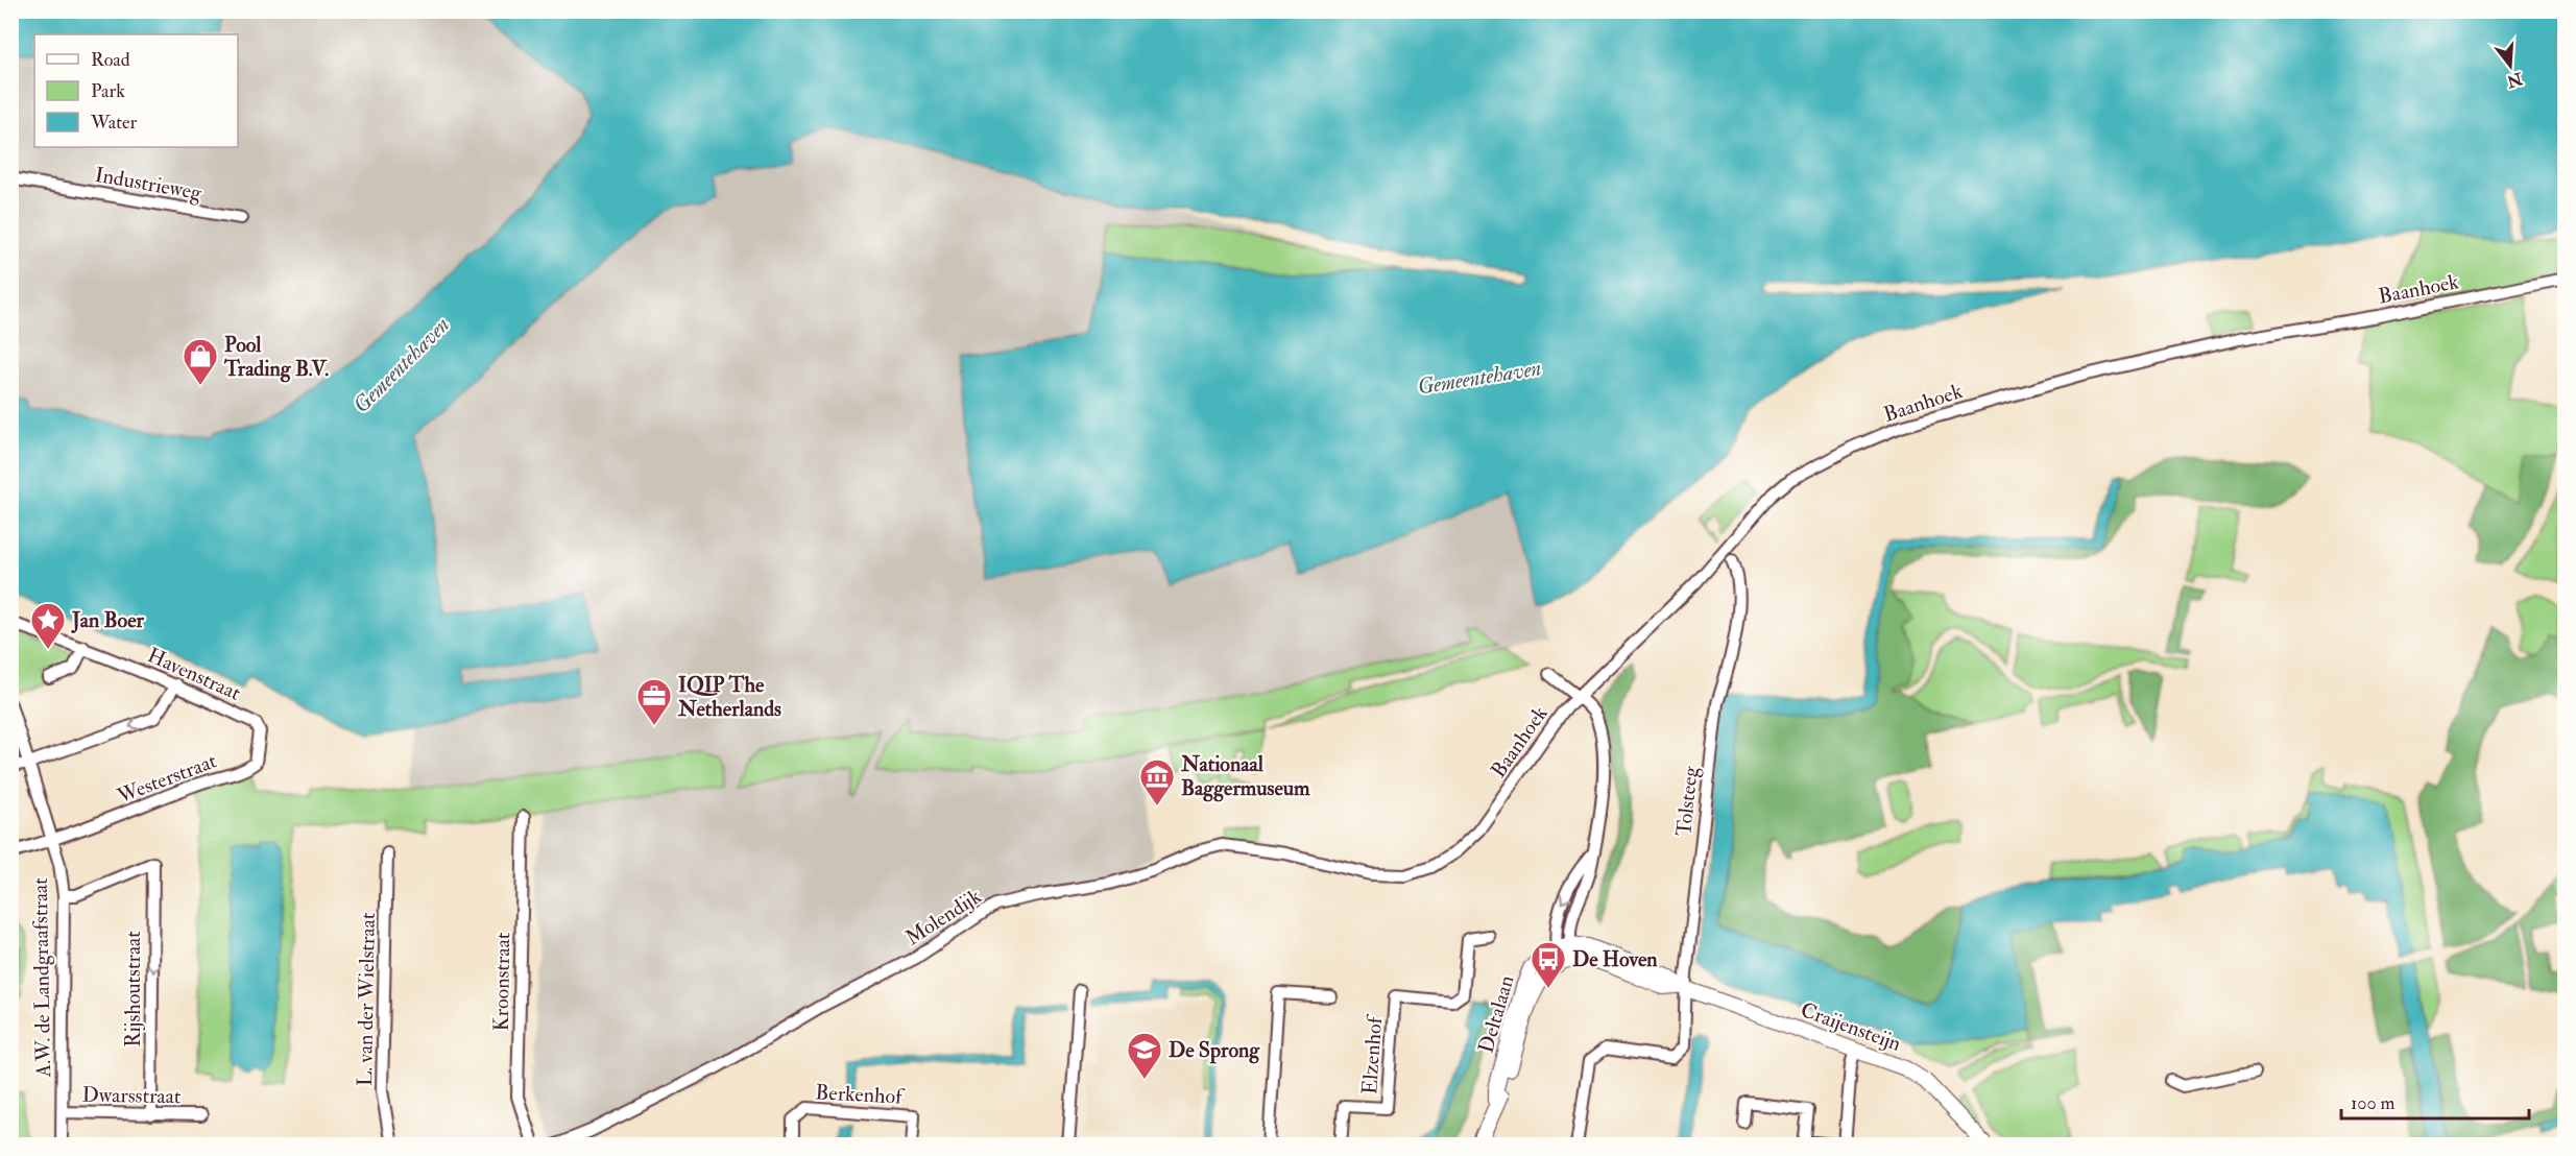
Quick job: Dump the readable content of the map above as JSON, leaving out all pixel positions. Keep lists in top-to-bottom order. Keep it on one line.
{"streets":{"street":["Industrieweg","Baanhoek","Havenstraat","Westerstraat","Tolsteeg","Molendijk","A.W. de Landgraafstraat","Kroonstraat","Rijshoutstraat","L. van der Wielstraat","Deltalaan","Craijensteijn","Elzenhof","Berkenhof","Dwarsstraat"]},"crossings":[["Baanhoek","Molendijk"],["Havenstraat","Westerstraat"],["Westerstraat","A.W. de Landgraafstraat"],["Tolsteeg","Craijensteijn"],["A.W. de Landgraafstraat","Rijshoutstraat"],["A.W. de Landgraafstraat","Dwarsstraat"],["Rijshoutstraat","Dwarsstraat"],["Deltalaan","Craijensteijn"]],"water":["Gemeentehaven"],"places":{"shop":["Pool Trading B.V."],"place":["Jan Boer"],"office":["IQIP The Netherlands"],"museum":["Nationaal Baggermuseum"],"bus stop":["De Hoven"],"school or university":["De Sprong"]},"legend":["Road","Park","Water"],"scale_bar":"100 m","north":"bottom"}
